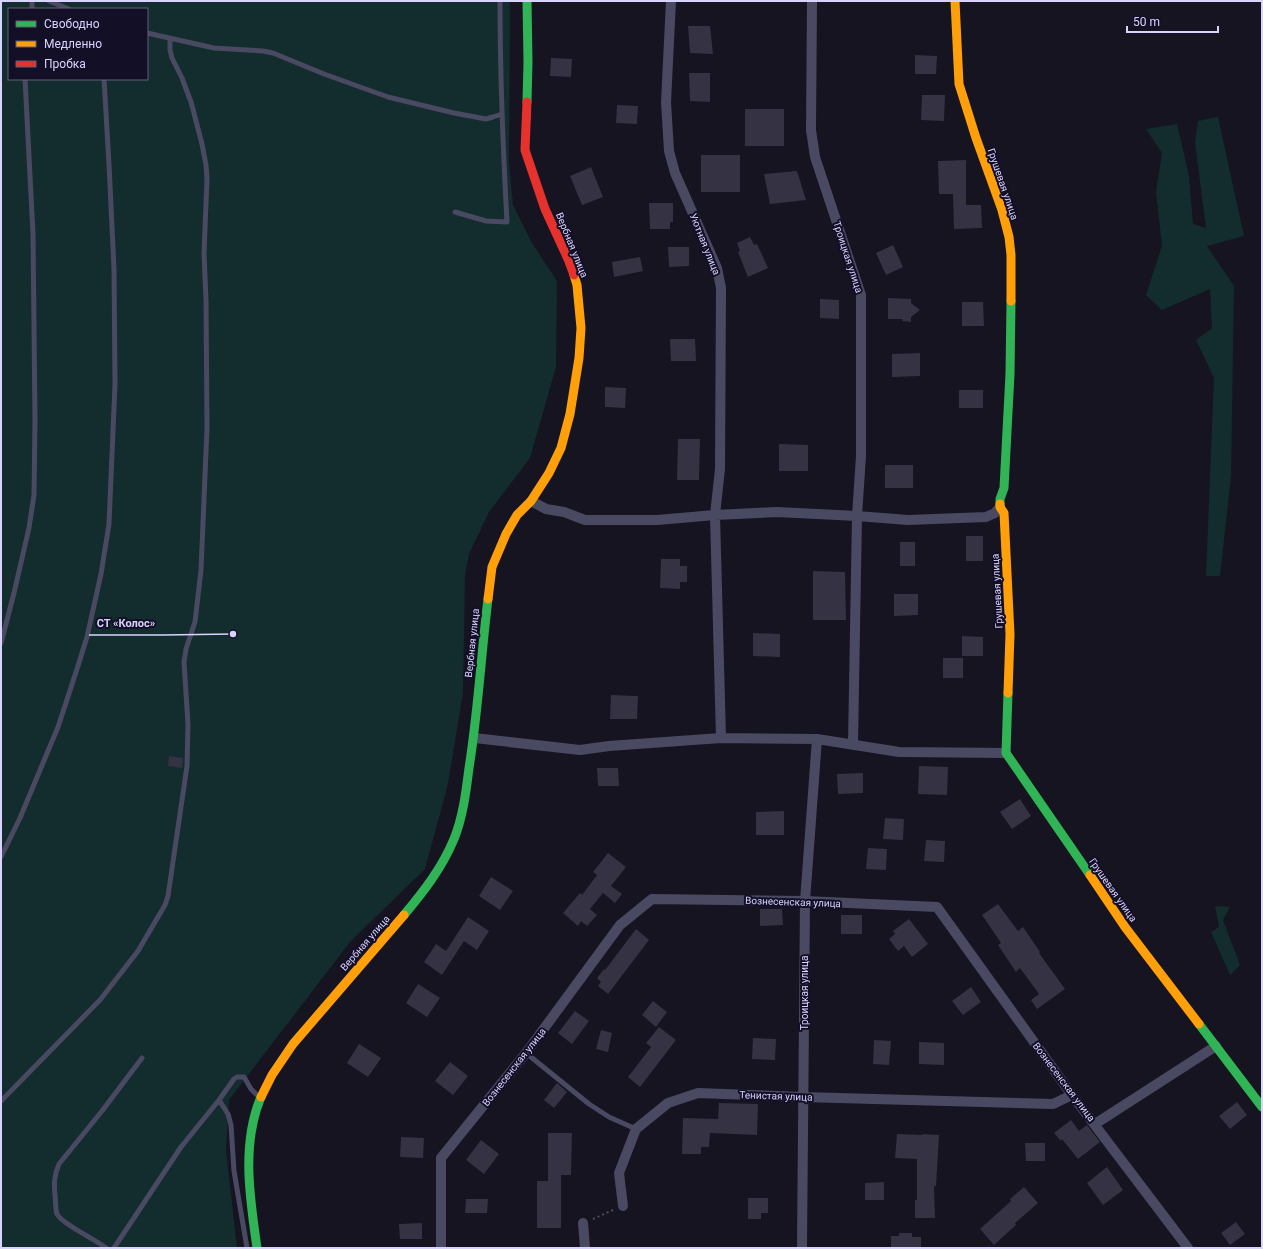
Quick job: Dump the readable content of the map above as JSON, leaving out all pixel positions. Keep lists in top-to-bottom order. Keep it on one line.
{"streets":{"street":["Грушевая улица","Уютная улица","Вербная улица","Троицкая улица","Вознесенская улица","Тенистая улица"]},"crossings":[["Троицкая улица","Вознесенская улица"],["Троицкая улица","Тенистая улица"],["Вознесенская улица","Тенистая улица"]],"places":["СТ «Колос»"],"legend":["Свободно","Медленно","Пробка"],"scale_bar":"50 m"}
